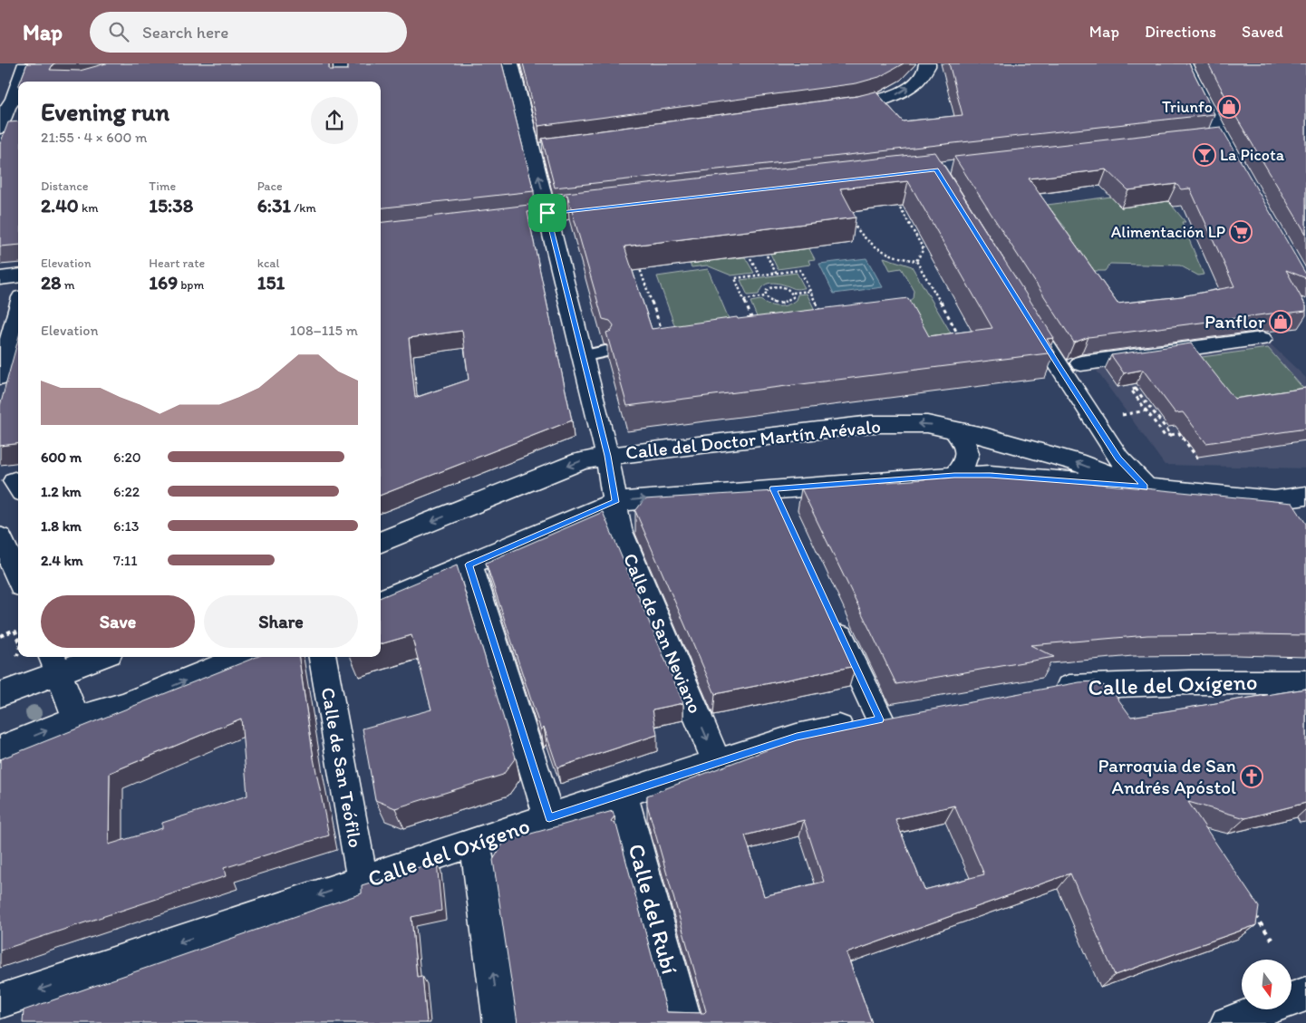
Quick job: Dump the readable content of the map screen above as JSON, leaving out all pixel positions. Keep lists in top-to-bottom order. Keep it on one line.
{"streets":{"street":["Calle del Doctor Martín Arévalo","Calle de San Neviano","Calle del Oxígeno","Calle de San Teófilo","Calle del Rubí"]},"crossings":[["Calle del Doctor Martín Arévalo","Calle de San Neviano"],["Calle de San Neviano","Calle del Oxígeno"],["Calle del Oxígeno","Calle de San Teófilo"],["Calle del Oxígeno","Calle del Rubí"]],"places":{"shop":["Triunfo","Panflor"],"bar":["La Picota"],"supermarket":["Alimentación LP"],"church":["Parroquia de San Andrés Apóstol"]},"north":"bottom","page":{"header":"Map","search":"Search here","nav":["Map","Directions","Saved"],"heading":["Evening run","21:55 · 4 × 600 m"],"stats":[["Distance","2.40 km"],["Time","15:38"],["Pace","6:31 /km"],["Elevation","28 m"],["Heart rate","169 bpm"],["kcal","151"]],"chart":["Elevation","108–115 m"],"list":[{"name":"600 m","note":"6:20"},{"name":"1.2 km","note":"6:22"},{"name":"1.8 km","note":"6:13"},{"name":"2.4 km","note":"7:11"}],"buttons":["Save","Share"]}}
